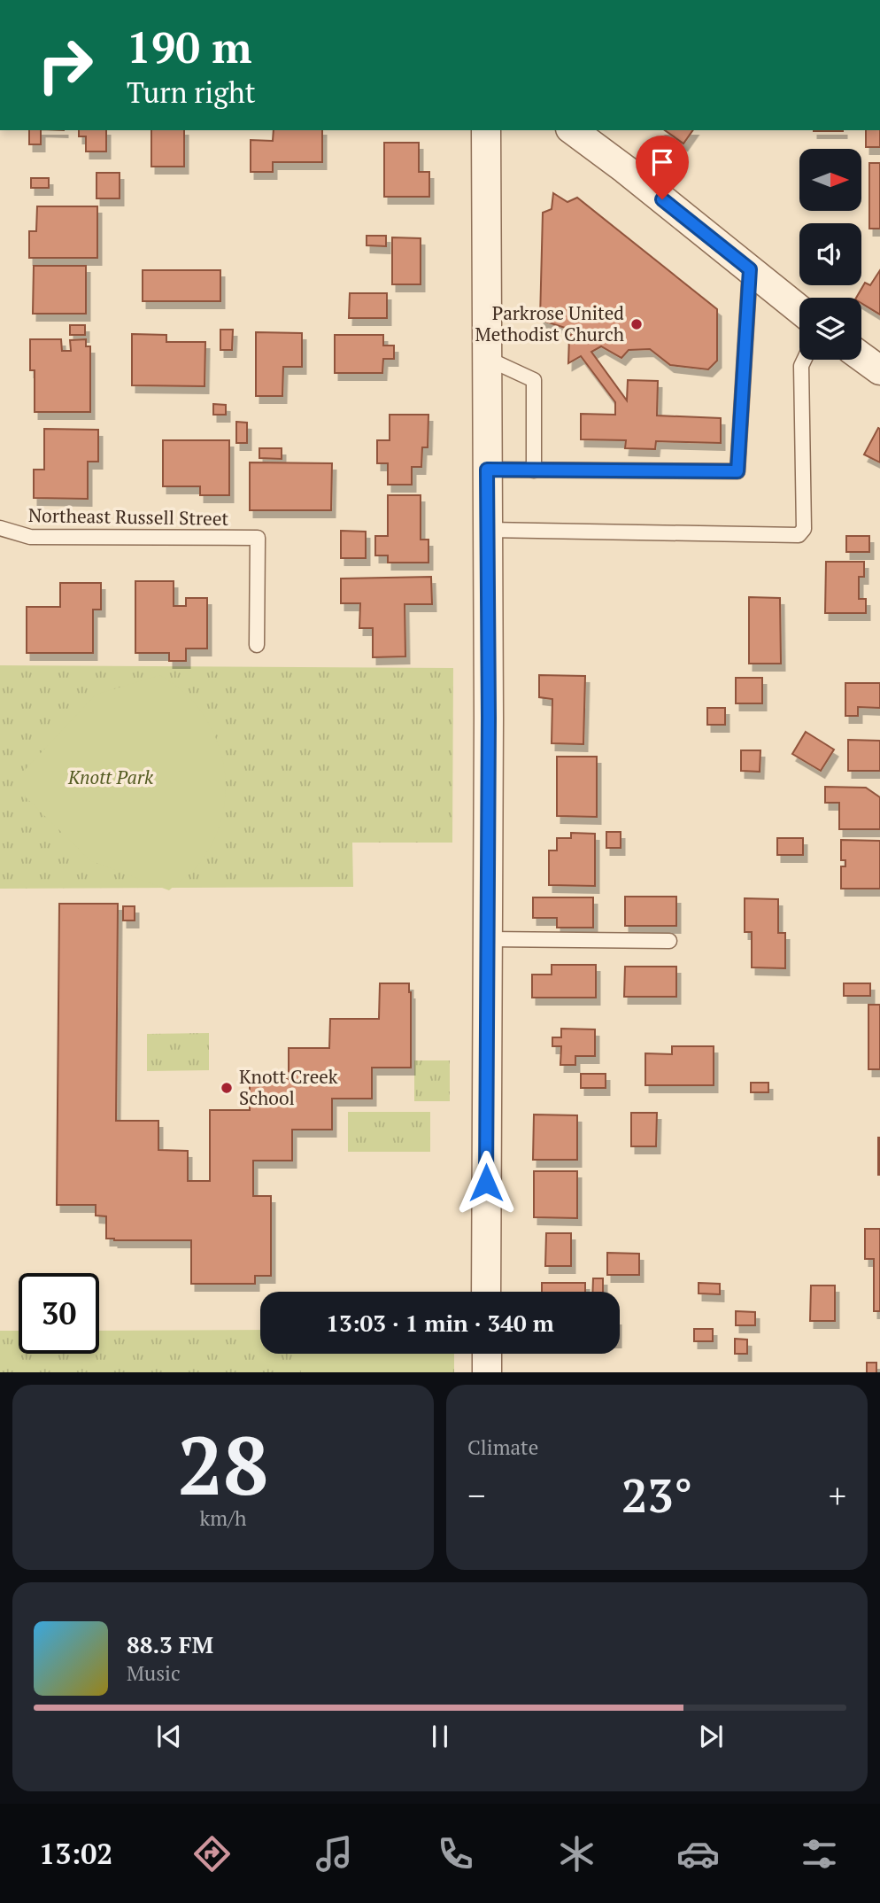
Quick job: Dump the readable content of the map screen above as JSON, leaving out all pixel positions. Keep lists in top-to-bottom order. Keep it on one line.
{"streets":{"lane":["Northeast Russell Street"]},"parks":["Knott Park"],"places":["Parkrose United Methodist Church","Knott Creek School"],"north":"right","page":{"turn":["190 m","Turn right"],"limit":"30","trip":"13:03 · 1 min · 340 m","tile":[["28","km/h"],"Climate"],"heat":["−","23°","+"],"song":["88.3 FM","Music"],"tabs":"13:02"}}
